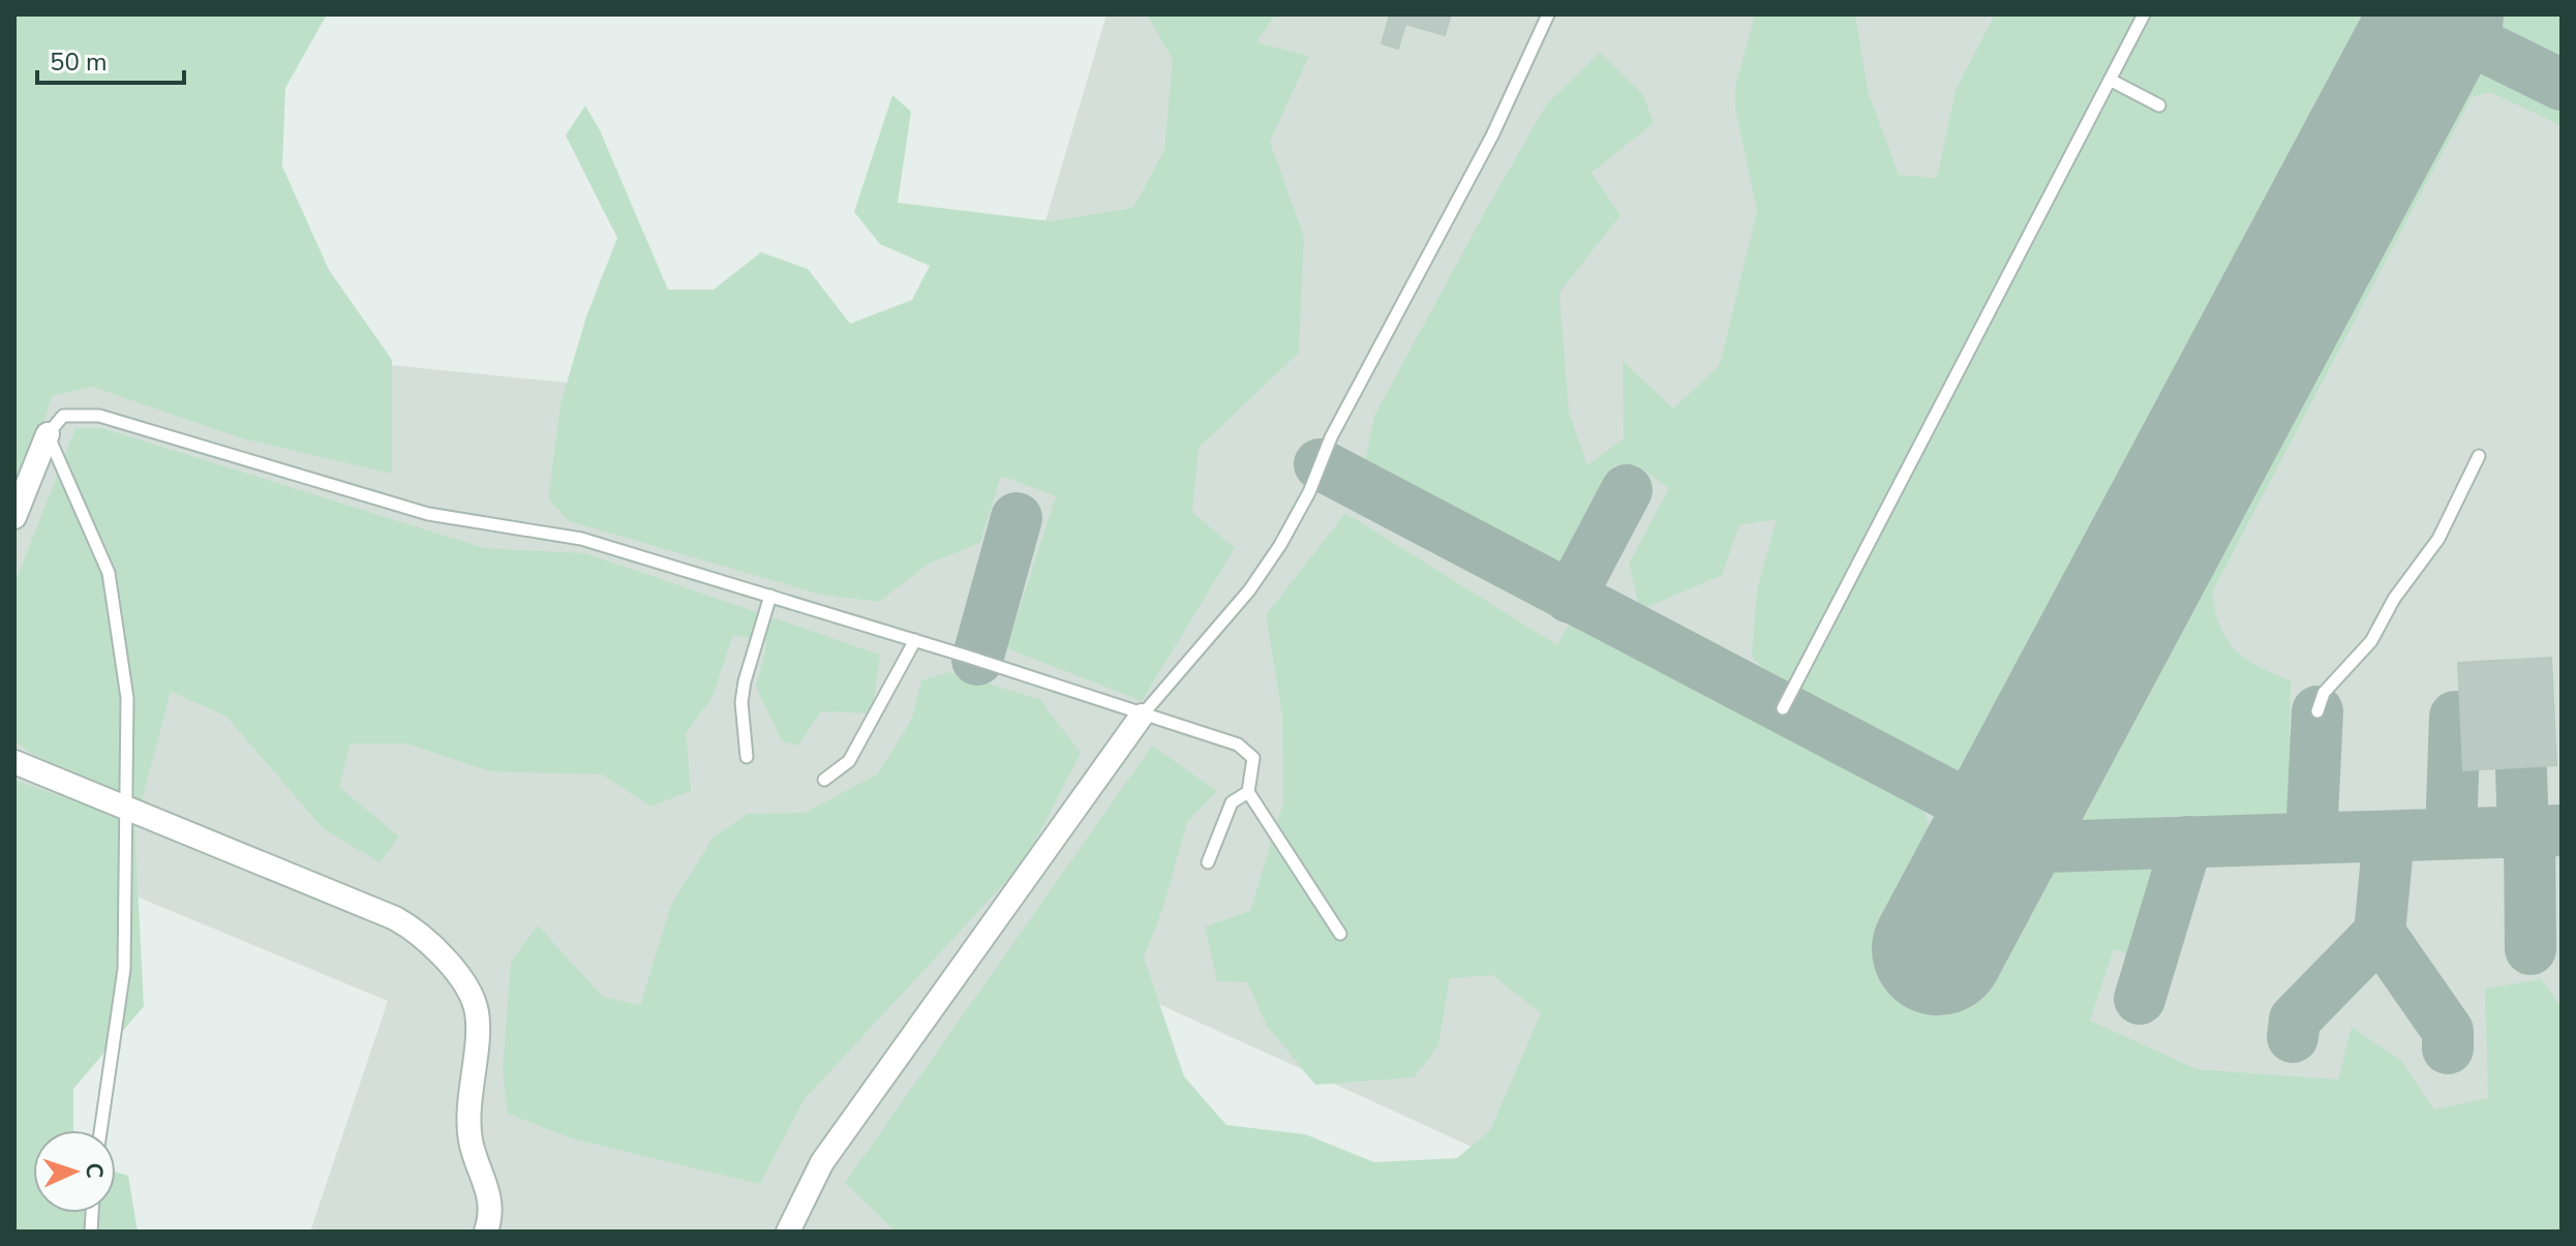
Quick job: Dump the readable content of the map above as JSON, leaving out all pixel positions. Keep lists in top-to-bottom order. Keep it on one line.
{"scale_bar":"50 m","north":"right"}
